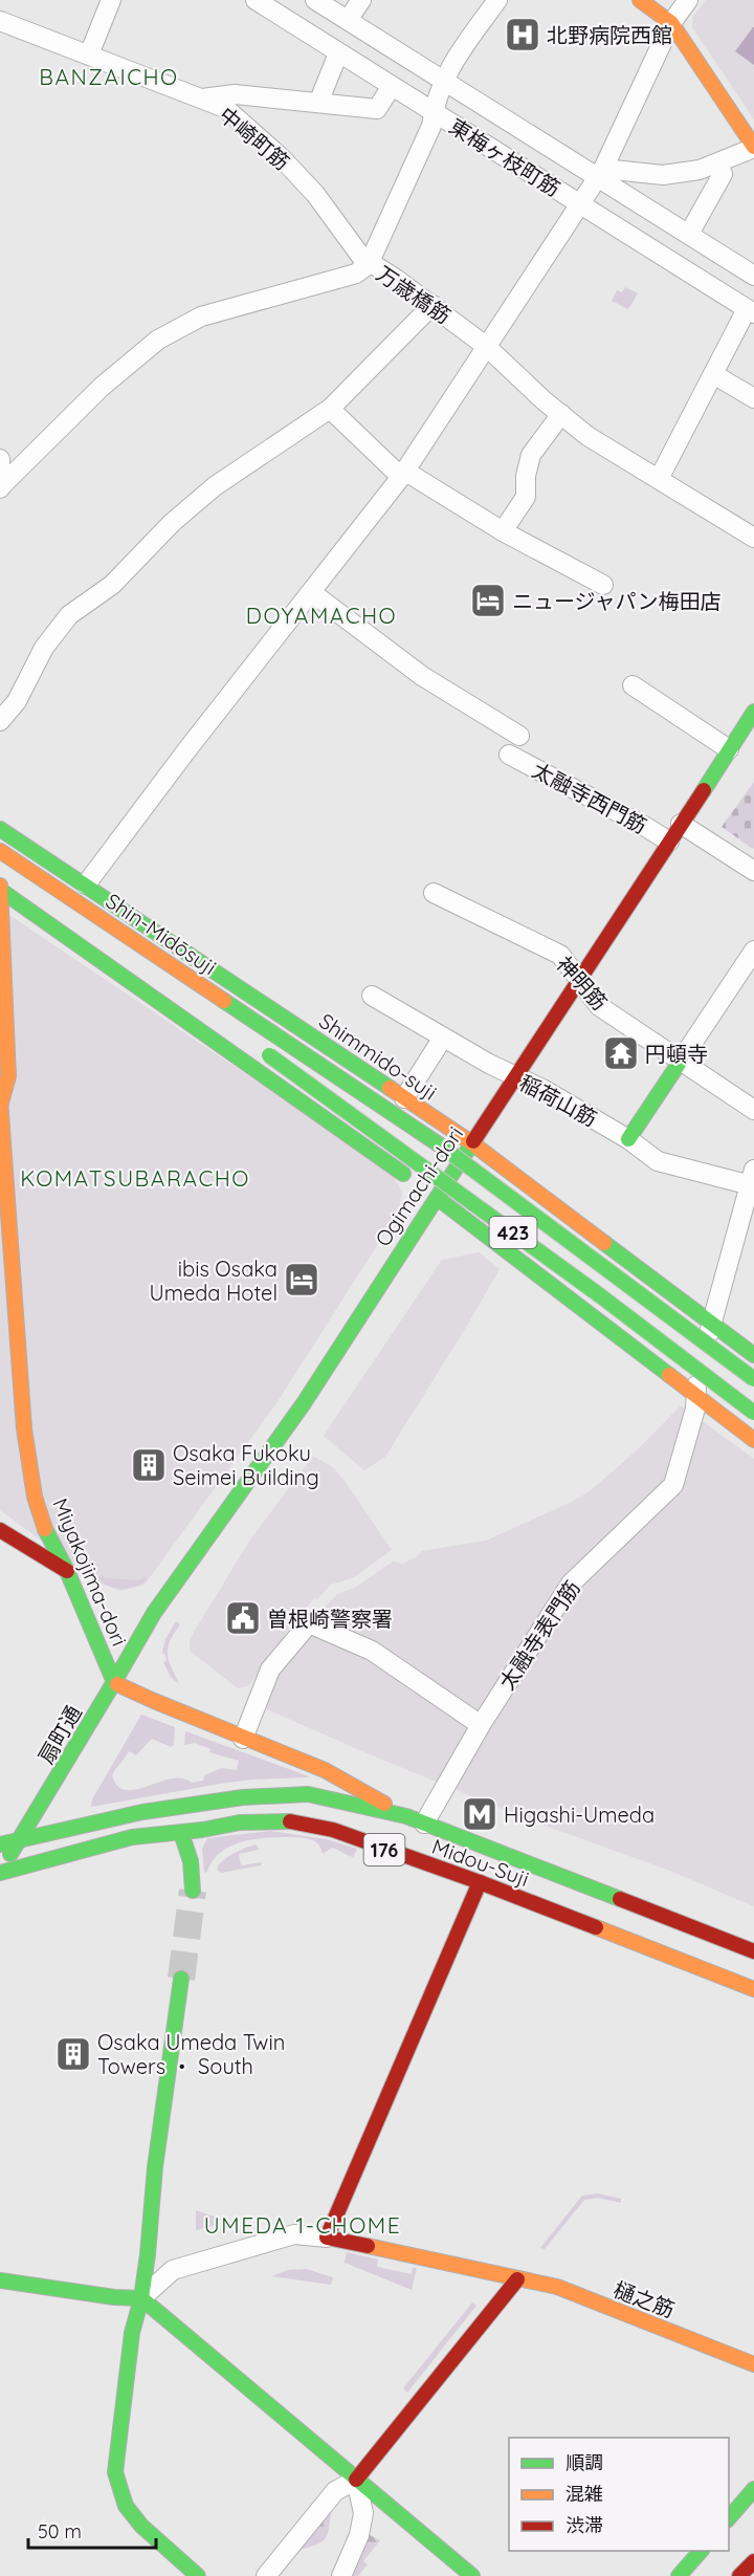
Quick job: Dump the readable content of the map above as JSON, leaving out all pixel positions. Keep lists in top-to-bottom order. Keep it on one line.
{"streets":{"main road":["Shin-Midōsuji","Shimmido-suji","Ogimachi-dori","423","Miyakojima-dori","扇町通","176","Midou-Suji","樋之筋"],"street":["中崎町筋","東梅ヶ枝町筋","万歳橋筋","太融寺西門筋","神明筋","稲荷山筋","太融寺表門筋"]},"crossings":[["中崎町筋","万歳橋筋"],["太融寺西門筋","Ogimachi-dori"],["Shin-Midōsuji","423"],["神明筋","Ogimachi-dori"],["Shimmido-suji","Ogimachi-dori"],["Shimmido-suji","太融寺表門筋"],["稲荷山筋","Ogimachi-dori"],["Ogimachi-dori","Miyakojima-dori"],["Ogimachi-dori","扇町通"],["Miyakojima-dori","扇町通"],["太融寺表門筋","Midou-Suji"],["扇町通","176"],["扇町通","Midou-Suji"],["176","Midou-Suji"]],"districts":["BANZAICHO","DOYAMACHO","KOMATSUBARACHO","UMEDA 1-CHOME"],"places":{"hospital":["北野病院西館"],"hotel":["ニュージャパン梅田店","ibis Osaka Umeda Hotel"],"temple":["円頓寺"],"building":["Osaka Fukoku Seimei Building","Osaka Umeda Twin Towers ・ South"],"public building":["曽根崎警察署"],"metro station":["Higashi-Umeda"]},"legend":["順調","混雑","渋滞"],"scale_bar":"50 m"}
